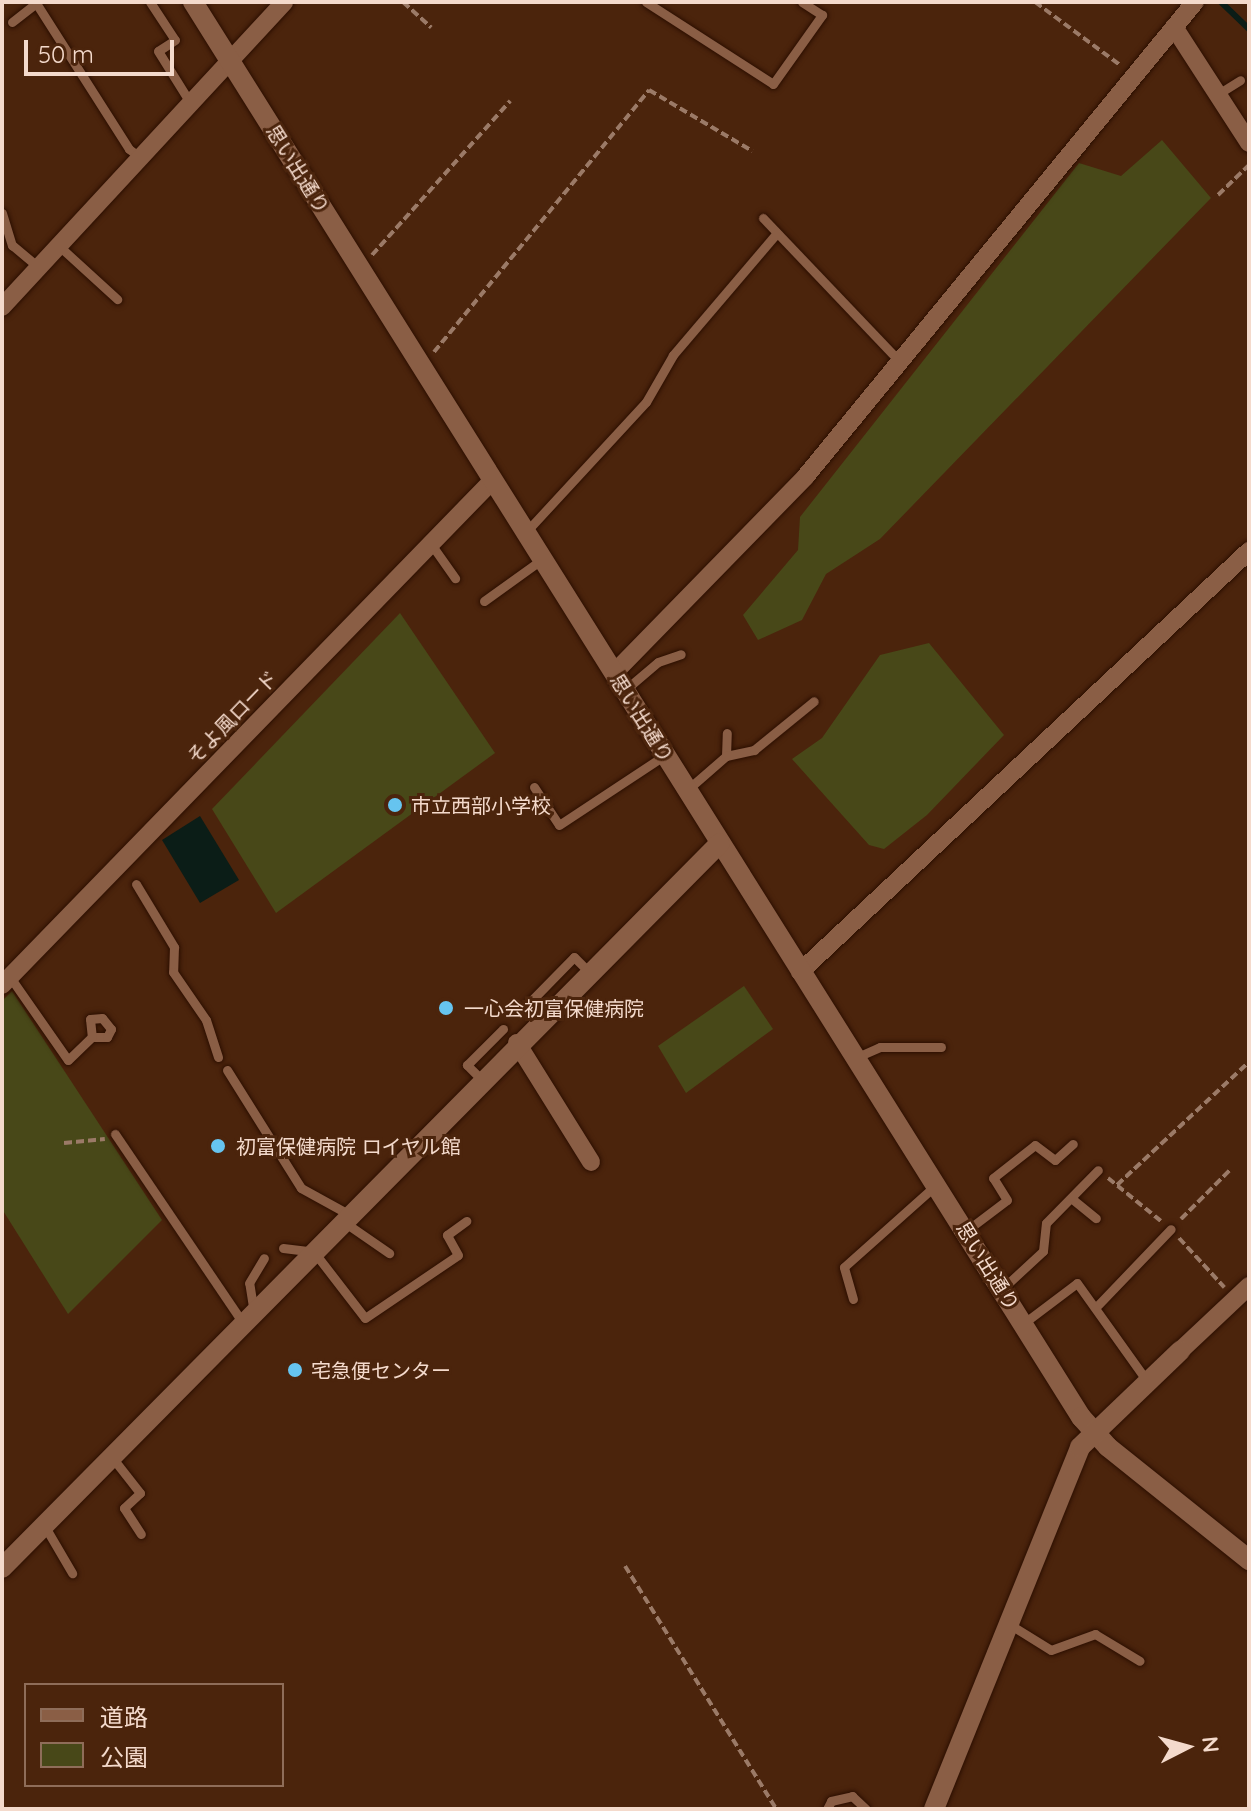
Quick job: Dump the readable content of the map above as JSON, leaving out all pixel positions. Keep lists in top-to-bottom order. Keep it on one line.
{"streets":{"street":["思い出通り","そよ風ロード"]},"crossings":[["思い出通り","そよ風ロード"]],"places":["市立西部小学校","一心会初富保健病院","初富保健病院 ロイヤル館","宅急便センター"],"legend":["道路","公園"],"scale_bar":"50 m","north":"right"}
